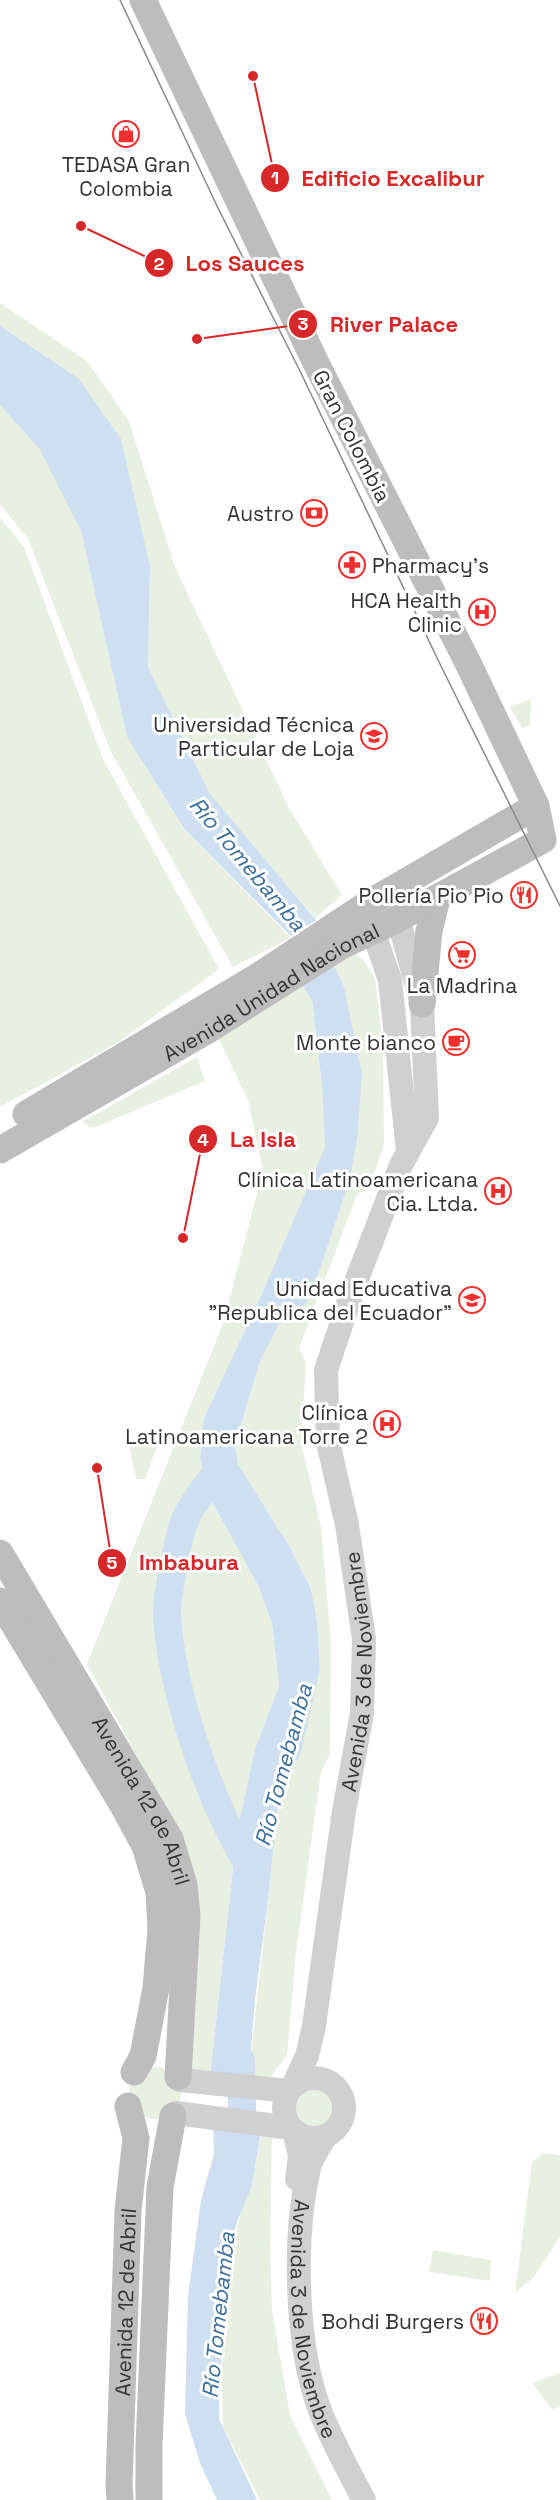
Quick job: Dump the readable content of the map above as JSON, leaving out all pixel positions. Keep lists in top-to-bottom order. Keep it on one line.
{"streets":{"main road":["Gran Colombia","Avenida Unidad Nacional","Avenida 12 de Abril"],"street":["Avenida 3 de Noviembre"]},"crossings":[["Gran Colombia","Avenida Unidad Nacional"],["Avenida Unidad Nacional","Avenida 3 de Noviembre"]],"water":["Río Tomebamba"],"places":{"other":["Edificio Excalibur","Los Sauces","River Palace","La Isla","Imbabura"],"shop":["TEDASA Gran Colombia"],"bank":["Austro"],"pharmacy":["Pharmacy's"],"hospital":["HCA Health Clinic","Clínica Latinoamericana Cia. Ltda.","Clínica Latinoamericana Torre 2"],"school or university":["Universidad Técnica Particular de Loja","Unidad Educativa \"Republica del Ecuador\""],"restaurant":["Pollería Pio Pio","Bohdi Burgers"],"supermarket":["La Madrina"],"cafe":["Monte bianco"]}}
